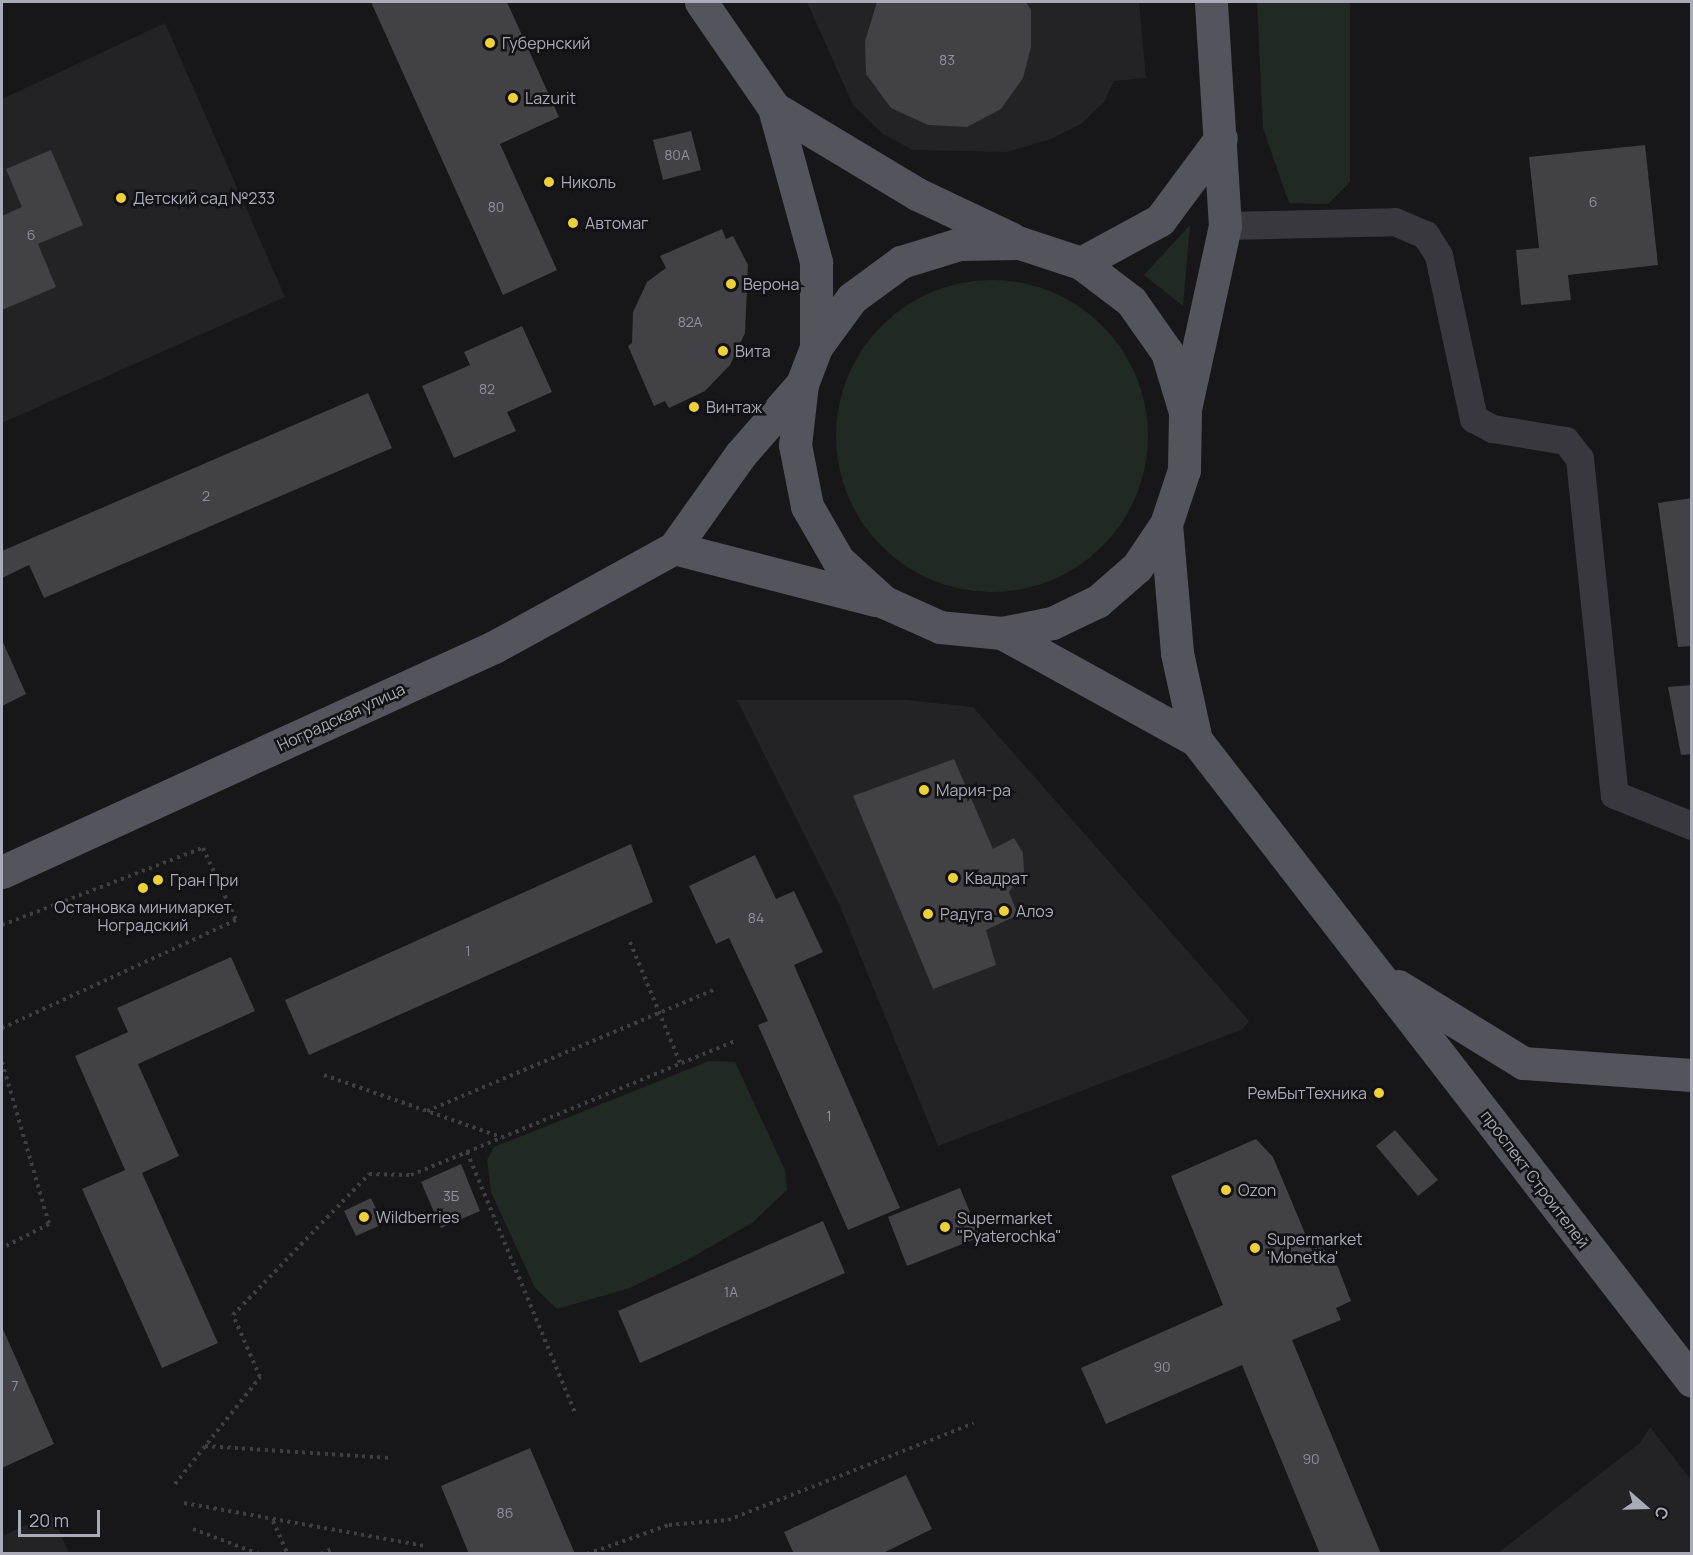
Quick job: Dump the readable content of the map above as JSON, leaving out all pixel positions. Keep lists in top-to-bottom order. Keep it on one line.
{"streets":{"main road":["Ноградская улица","проспект Строителей"]},"places":["Губернский","Lazurit","Николь","Детский сад №233","Автомаг","Верона","Вита","Винтаж","Мария-ра","Квадрат","Гран При","Остановка минимаркет Ноградский","Алоэ","Радуга","РемБытТехника","Ozon","Wildberries","Supermarket \"Pyaterochka\"","Supermarket 'Monetka'"],"house_numbers":["83","80А","6","80","6","82А","82","2","84","1","1","3Б","1А","90","7","90","86"],"scale_bar":"20 m","north":"right"}
